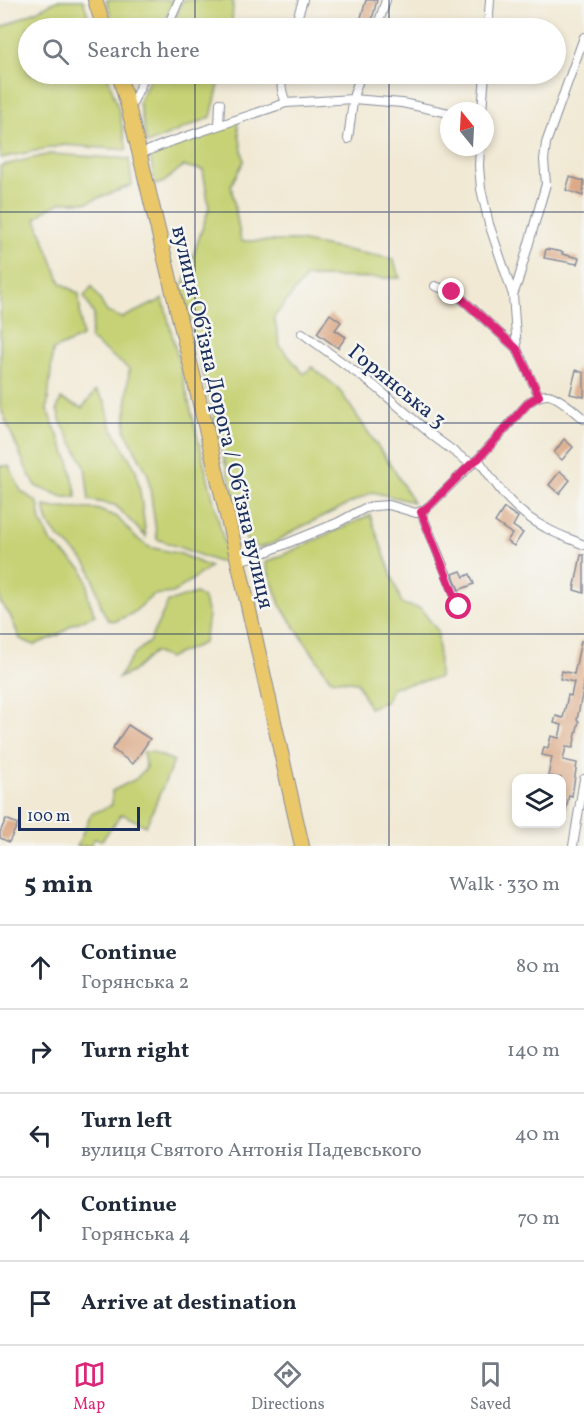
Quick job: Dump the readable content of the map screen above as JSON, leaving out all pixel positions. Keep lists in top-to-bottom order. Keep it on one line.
{"streets":{"highway":["вулиця Обʼїзна Дорога / Обʼїзна вулиця"],"street":["Горянська 3"]},"scale_bar":"100 m","north":"top","page":{"search":"Search here","scale":"100 m","heading":["5 min","Walk · 330 m"],"list":[["Continue","Горянська 2","80 m"],["Turn right","140 m"],["Turn left","вулиця Святого Антонія Падевського","40 m"],["Continue","Горянська 4","70 m"],"Arrive at destination"],"nav":["Map","Directions","Saved"]}}
